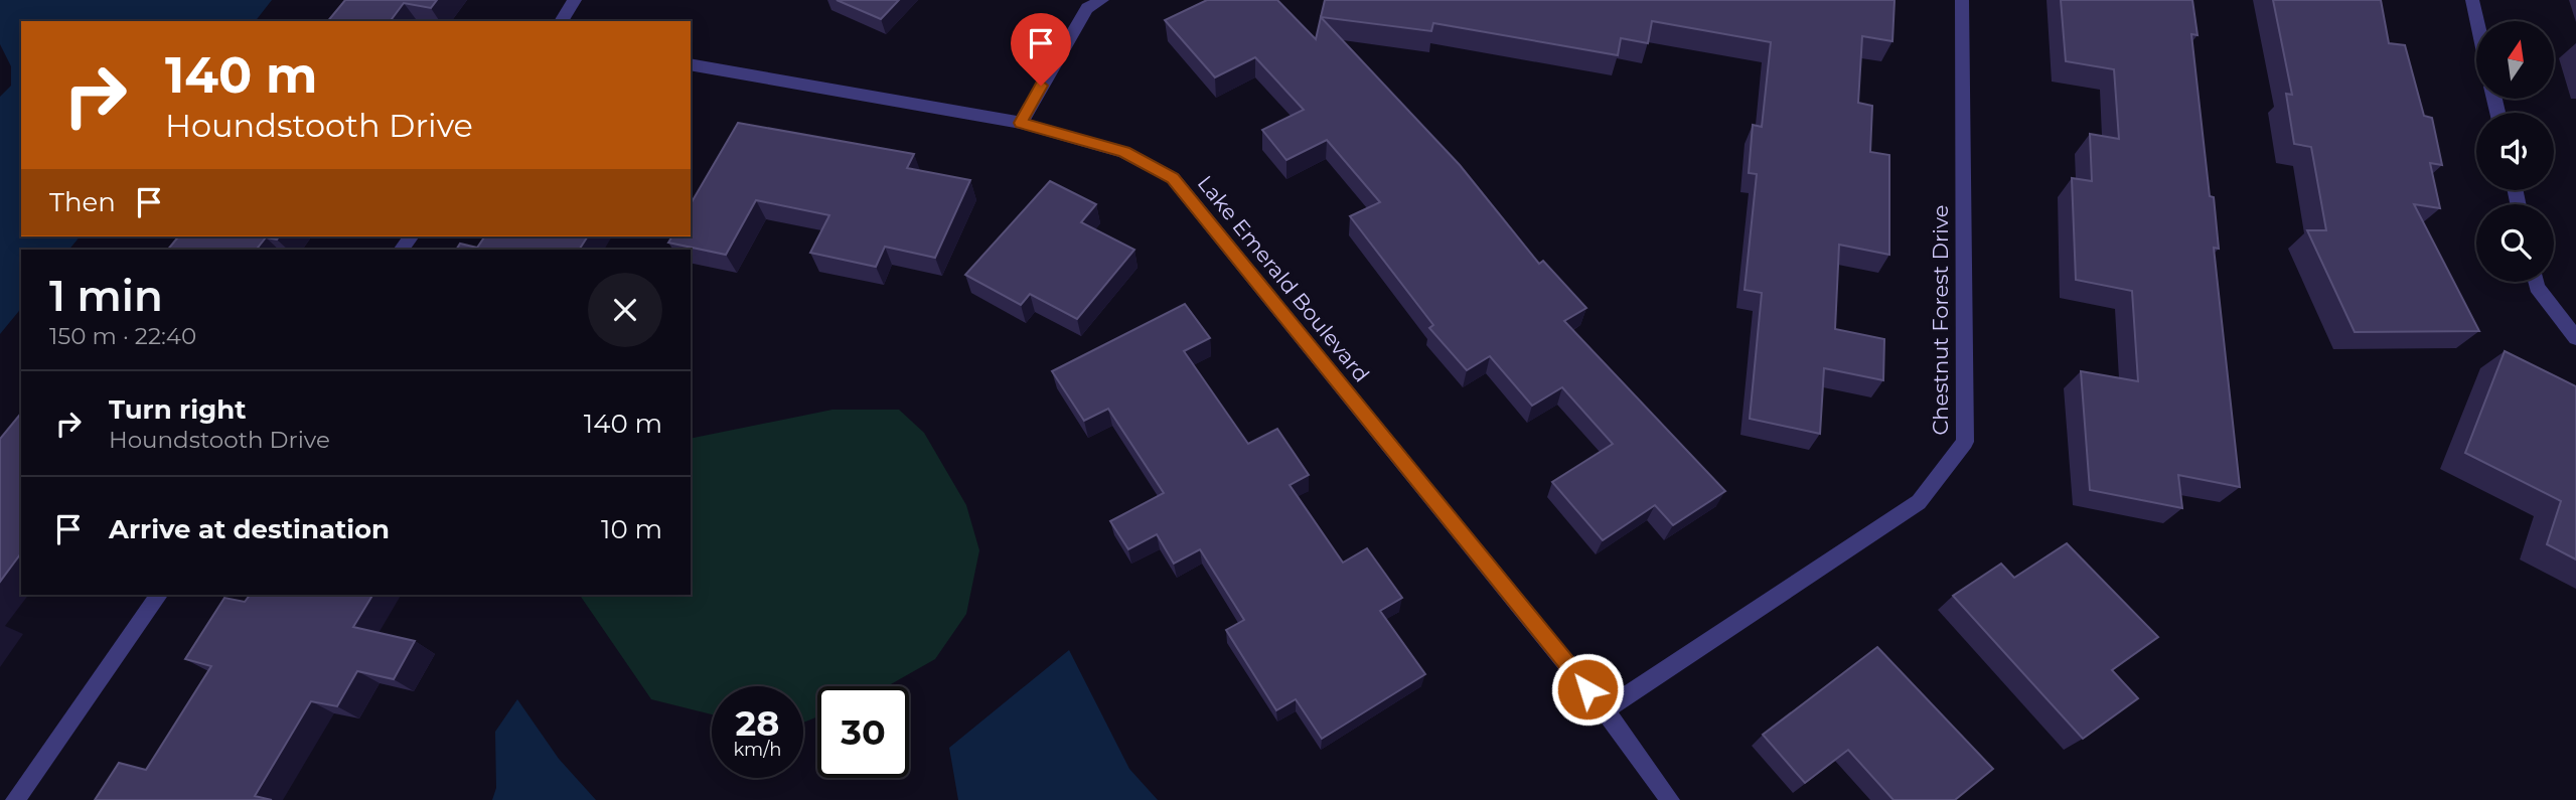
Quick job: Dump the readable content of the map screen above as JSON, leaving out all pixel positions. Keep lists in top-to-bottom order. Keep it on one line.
{"streets":{"street":["Lake Emerald Boulevard","Chestnut Forest Drive"]},"crossings":[["Lake Emerald Boulevard","Chestnut Forest Drive"]],"north":"top","page":{"turn":["140 m","Houndstooth Drive"],"then":"Then","heading":["1 min","150 m · 22:40"],"list":[{"name":"Turn right","note":"Houndstooth Drive","value":"140 m"},{"name":"Arrive at destination","value":"10 m"}],"speed":"28 km/h","limit":"30"}}
